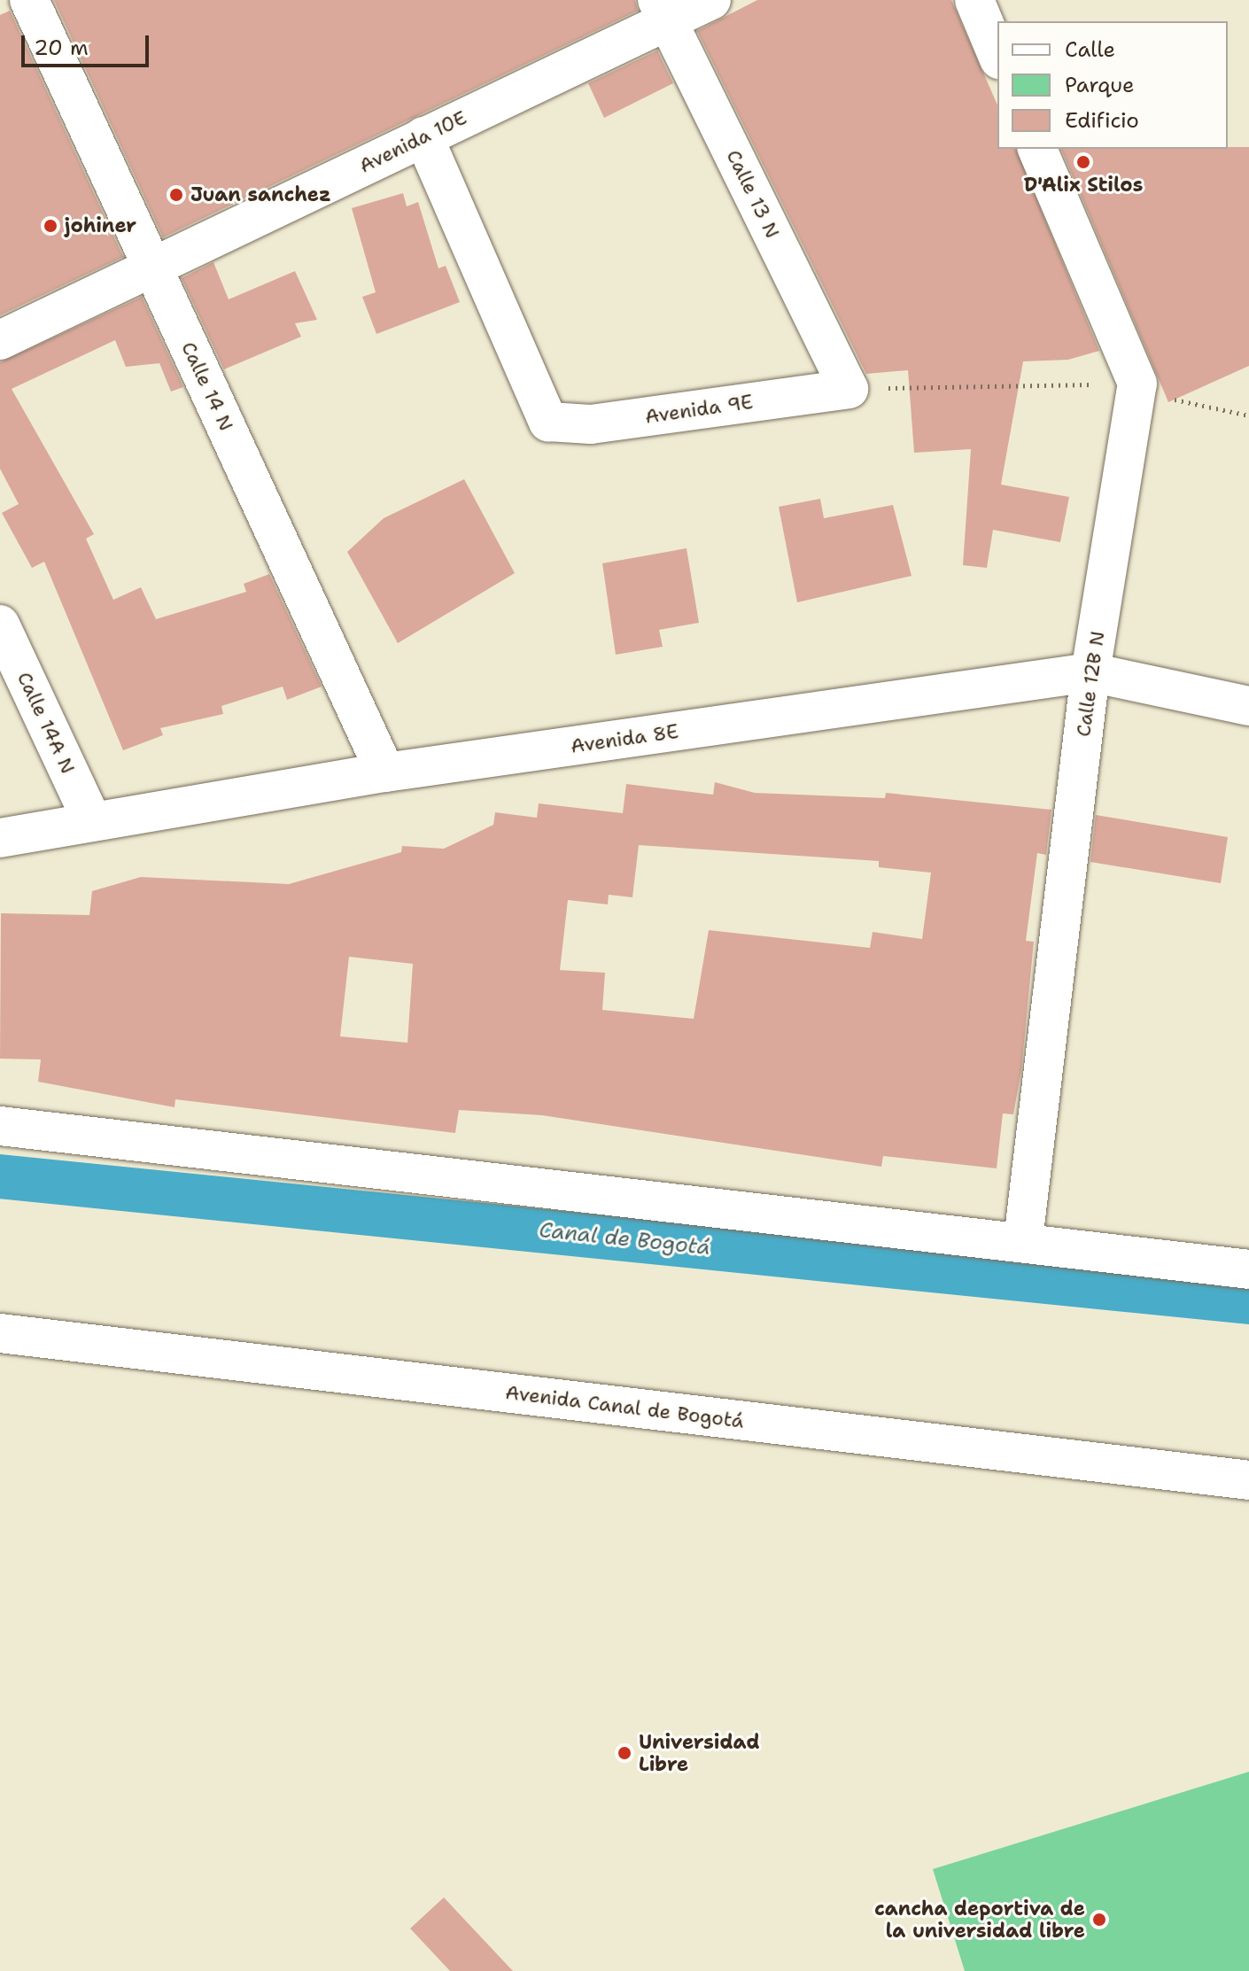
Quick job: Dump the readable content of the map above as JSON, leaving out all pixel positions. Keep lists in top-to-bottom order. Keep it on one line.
{"streets":{"street":["Avenida 10E","Calle 13 N","Calle 14 N","Avenida 9E","Calle 12B N","Calle 14A N","Avenida 8E","Avenida Canal de Bogotá"]},"crossings":[["Avenida 10E","Calle 13 N"],["Avenida 10E","Calle 14 N"],["Avenida 10E","Avenida 9E"],["Calle 13 N","Avenida 9E"],["Calle 14 N","Avenida 8E"],["Calle 12B N","Avenida 8E"],["Calle 14A N","Avenida 8E"]],"water":["Canal de Bogotá"],"places":["D'Alix Stilos","Juan sanchez","johiner","Universidad Libre","cancha deportiva de la universidad libre"],"legend":["Calle","Parque","Edificio"],"scale_bar":"20 m"}
